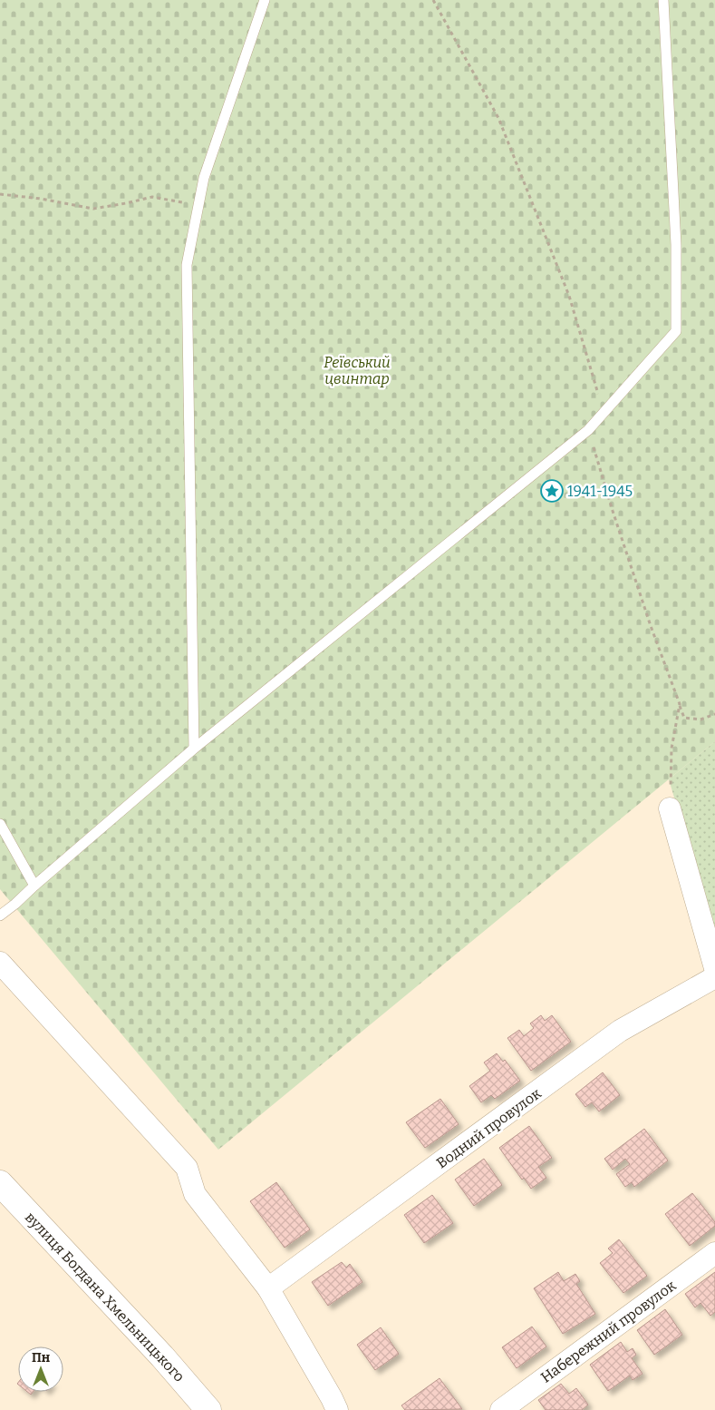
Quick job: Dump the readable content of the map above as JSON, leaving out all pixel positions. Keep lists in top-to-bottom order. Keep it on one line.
{"streets":{"main road":["вулиця Богдана Хмельницького"],"street":["Водний провулок","Набережний провулок"]},"parks":["Реївський цвинтар"],"places":{"place":["1941-1945"]},"north":"top"}
